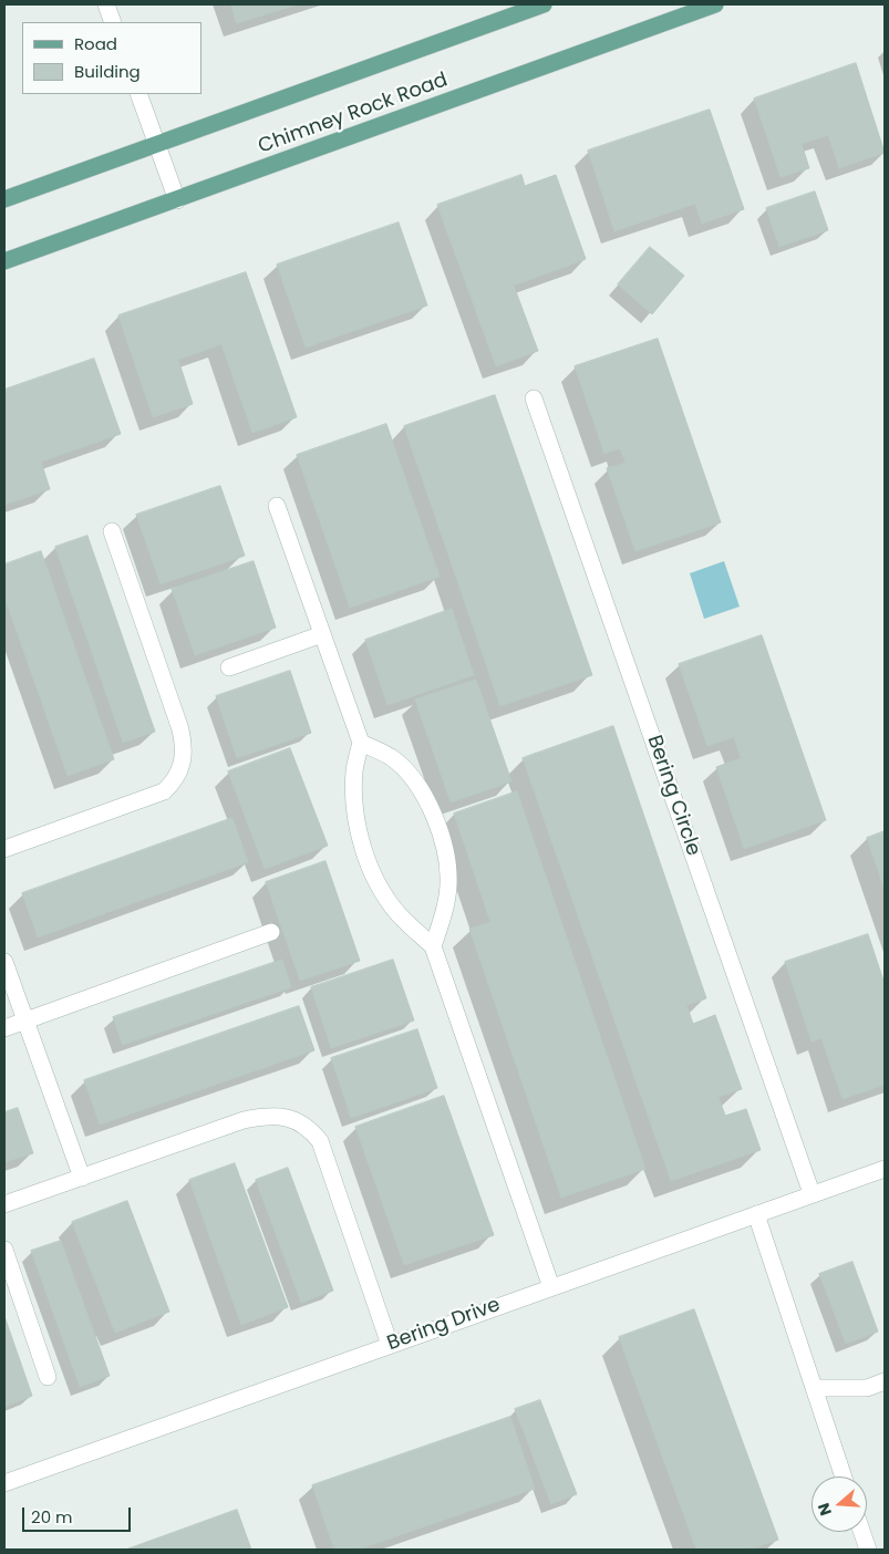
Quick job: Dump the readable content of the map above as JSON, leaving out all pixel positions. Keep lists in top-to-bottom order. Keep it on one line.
{"streets":{"main road":["Chimney Rock Road"],"street":["Bering Circle","Bering Drive"]},"crossings":[["Bering Circle","Bering Drive"]],"legend":["Road","Building"],"scale_bar":"20 m","north":"left"}
